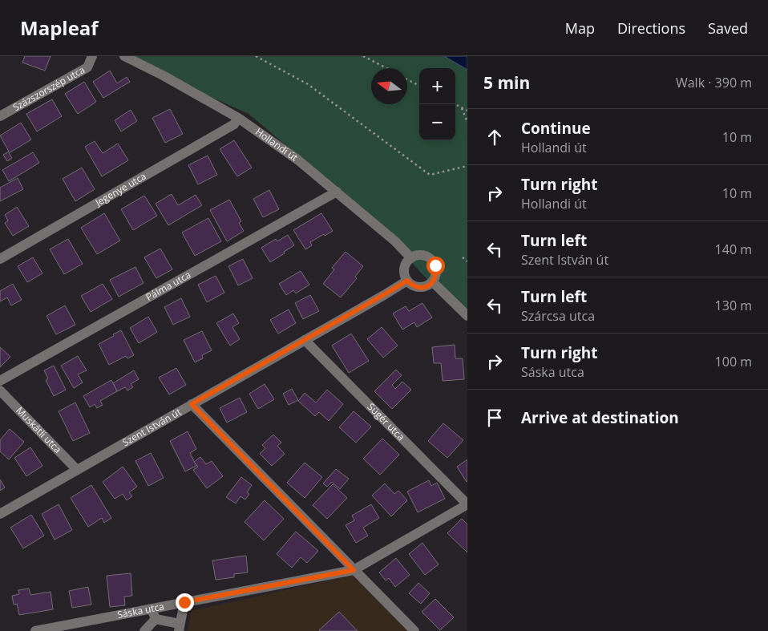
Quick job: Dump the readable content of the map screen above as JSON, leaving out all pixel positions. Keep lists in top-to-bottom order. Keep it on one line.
{"streets":{"street":["Százszorszép utca","Hollandi út","Jegenye utca","Pálma utca","Sügér utca","Szent István út","Muskátli utca","Sáska utca"]},"crossings":[["Hollandi út","Jegenye utca"],["Hollandi út","Pálma utca"],["Hollandi út","Szent István út"],["Sügér utca","Szent István út"],["Sügér utca","Sáska utca"],["Szent István út","Muskátli utca"]],"north":"left","page":{"header":"Mapleaf","nav":["Map","Directions","Saved"],"heading":["5 min","Walk · 390 m"],"map_buttons":["+","−"],"list":[["Continue","Hollandi út","10 m"],["Turn right","Hollandi út","10 m"],["Turn left","Szent István út","140 m"],["Turn left","Szárcsa utca","130 m"],["Turn right","Sáska utca","100 m"],"Arrive at destination"]}}
